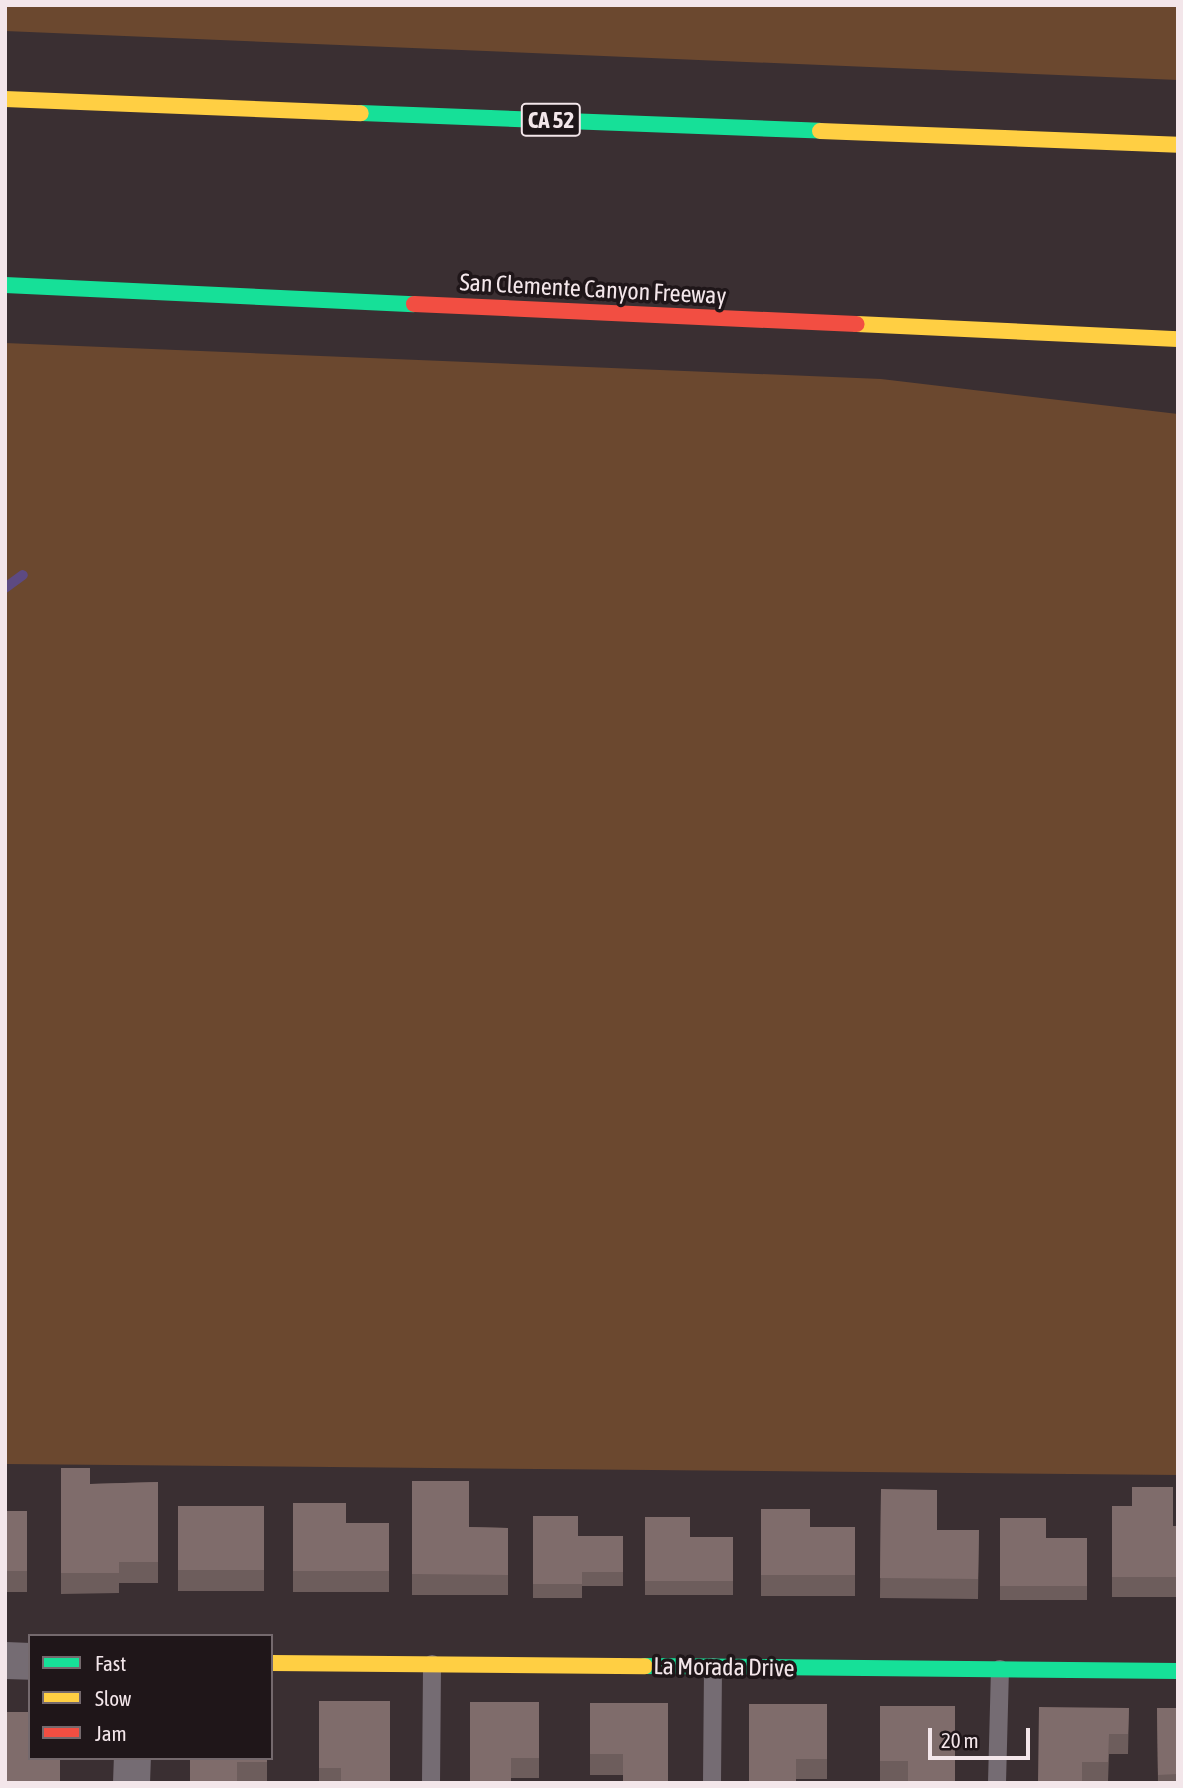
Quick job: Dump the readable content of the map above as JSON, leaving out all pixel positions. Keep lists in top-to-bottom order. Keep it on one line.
{"streets":{"main road":["CA 52","San Clemente Canyon Freeway","La Morada Drive"]},"legend":["Fast","Slow","Jam"],"scale_bar":"20 m"}
